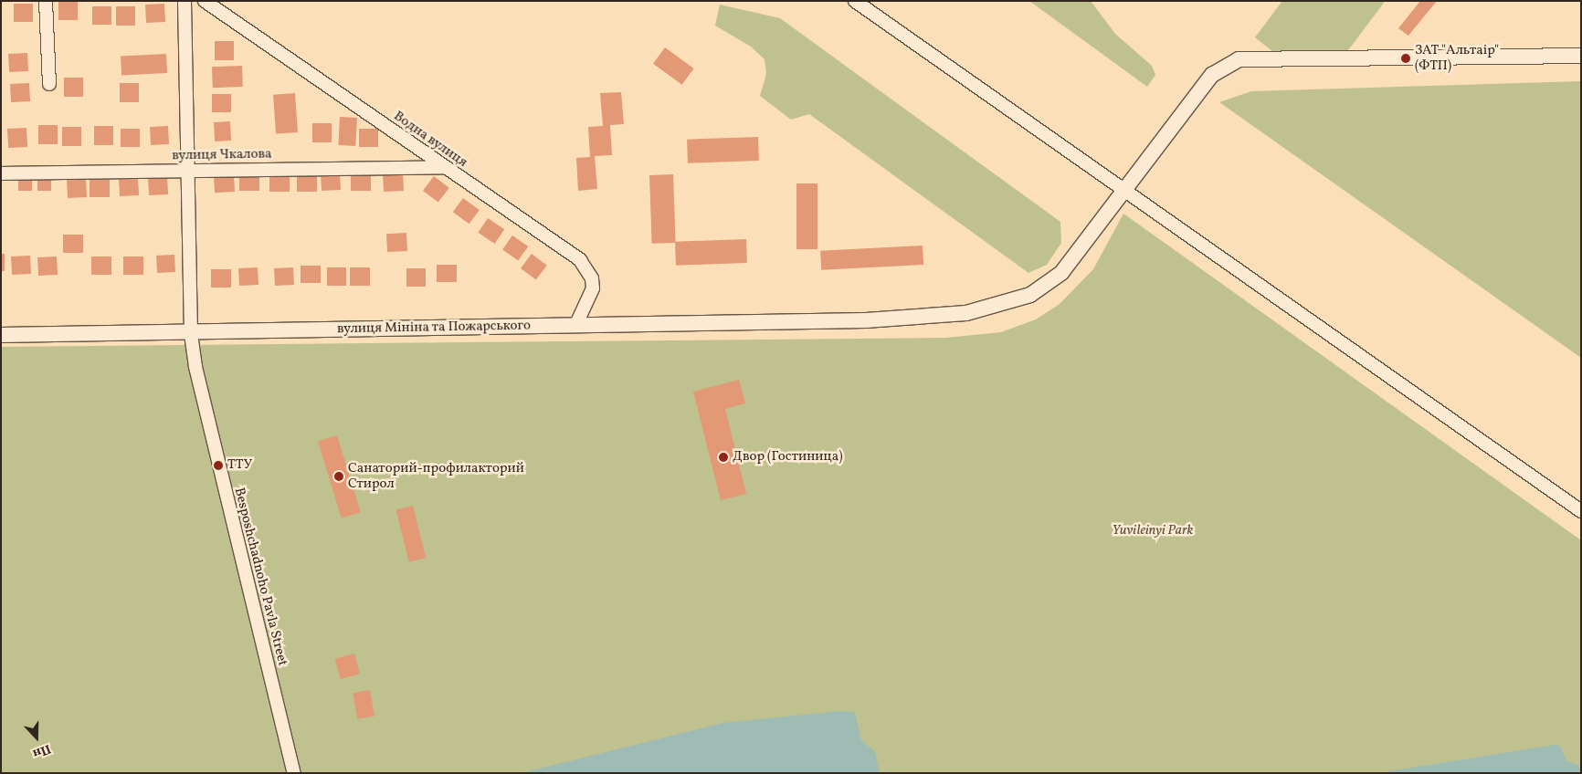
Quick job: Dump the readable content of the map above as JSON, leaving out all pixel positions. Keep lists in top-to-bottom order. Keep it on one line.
{"streets":{"street":["Водна вулиця","вулиця Чкалова","вулиця Мініна та Пожарського","Besposhchadnoho Pavla Street"]},"crossings":[["Водна вулиця","вулиця Чкалова"],["Водна вулиця","вулиця Мініна та Пожарського"],["вулиця Чкалова","Besposhchadnoho Pavla Street"],["вулиця Мініна та Пожарського","Besposhchadnoho Pavla Street"]],"parks":["Yuvileinyi Park"],"places":["ЗАТ \"Альтаір\" (ФТП)","Двор (Гостиница)","ТТУ","Санаторий-профилакторий Стирол"],"north":"bottom"}
